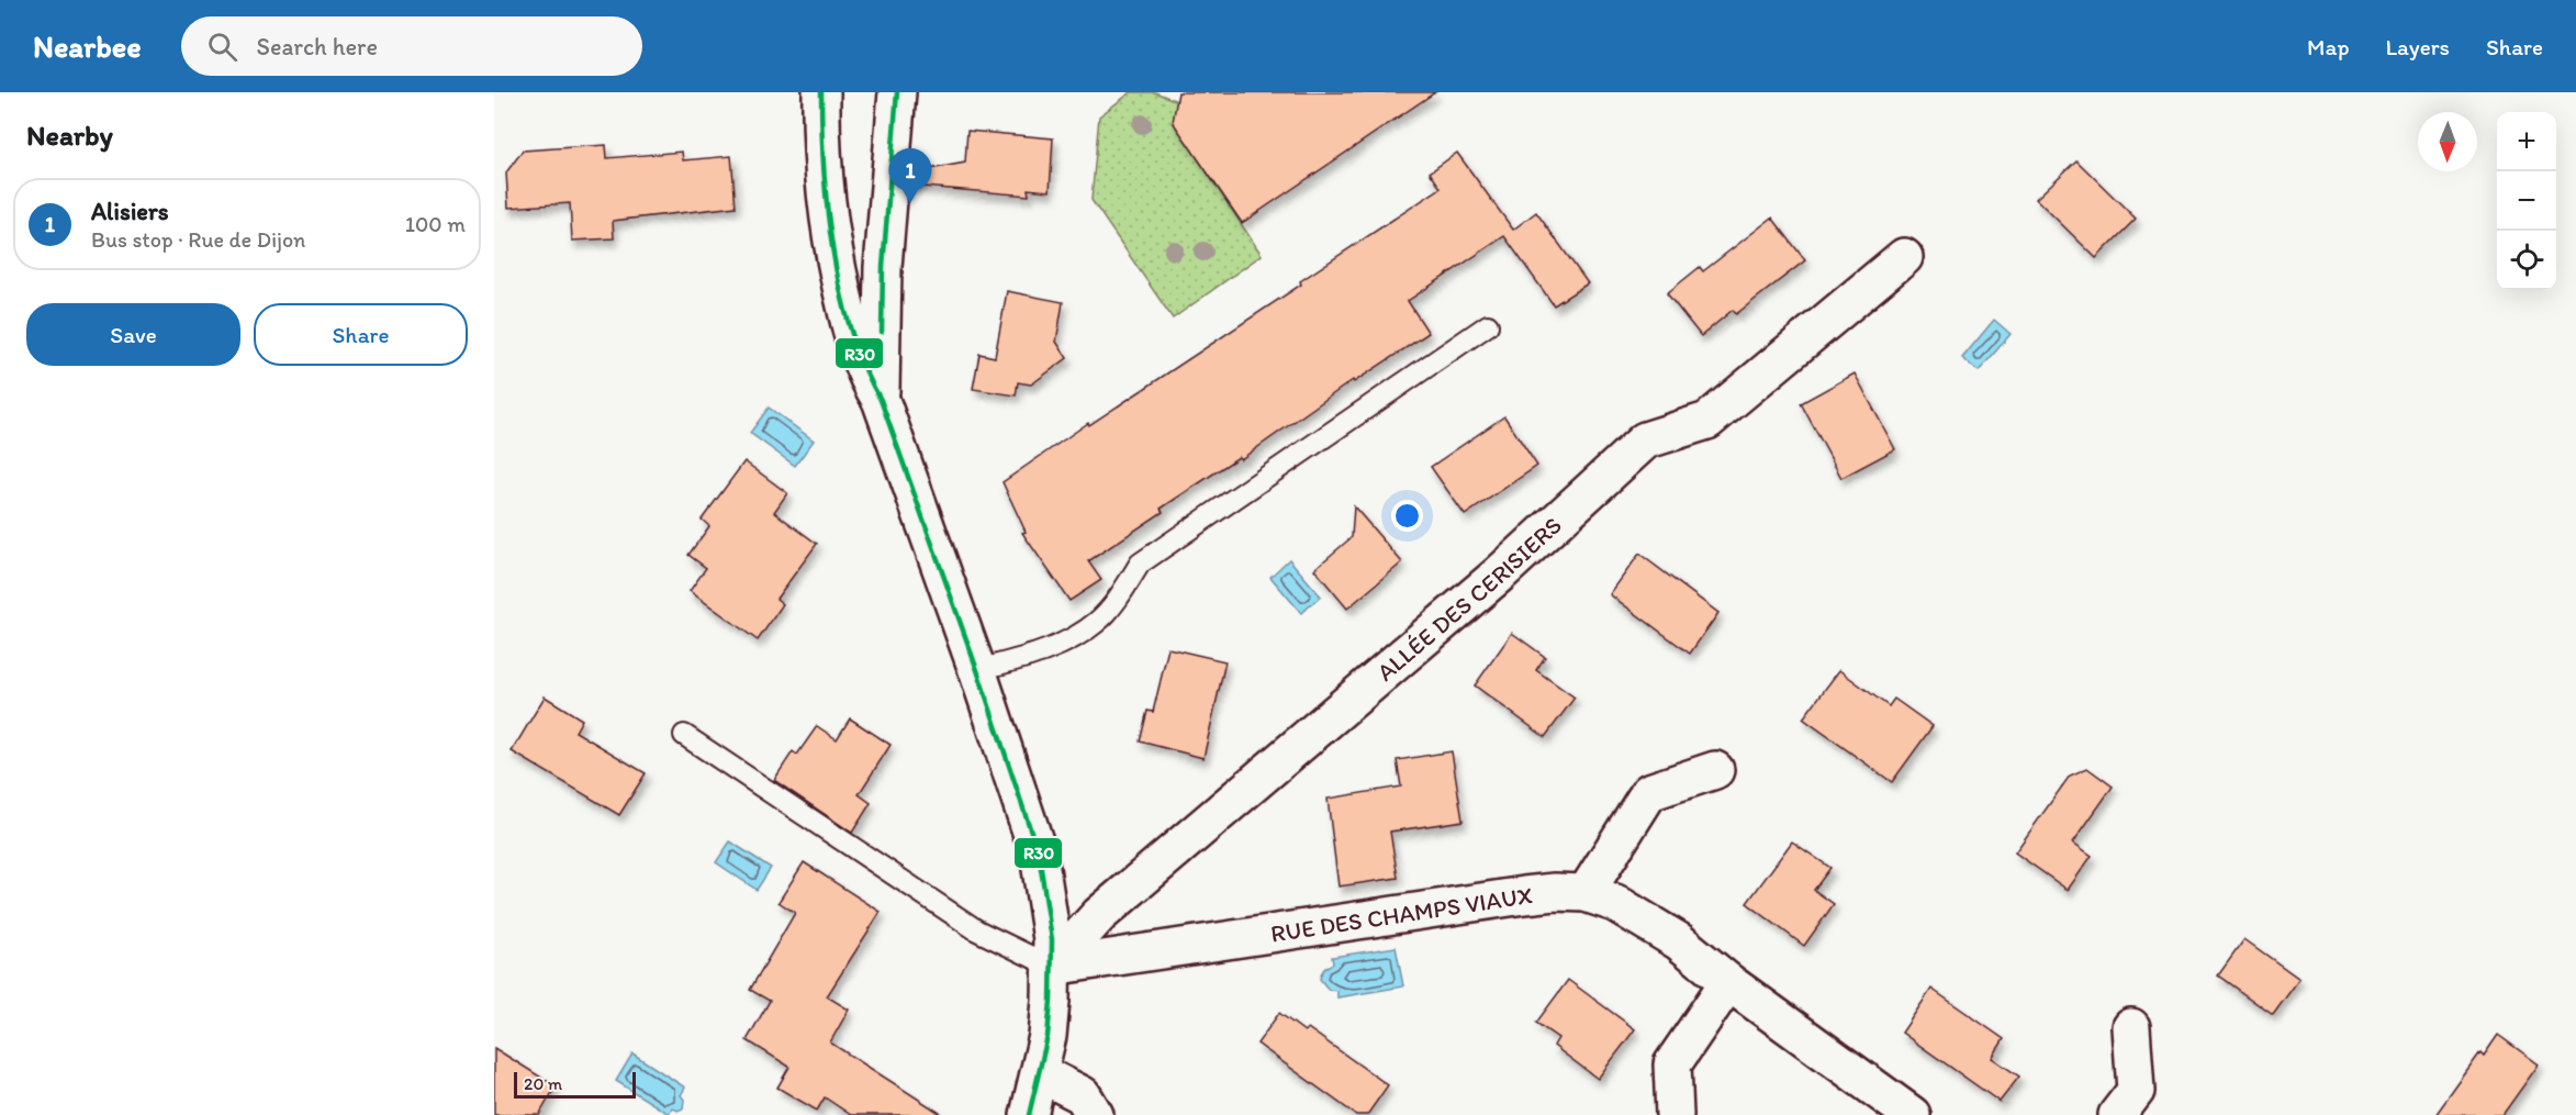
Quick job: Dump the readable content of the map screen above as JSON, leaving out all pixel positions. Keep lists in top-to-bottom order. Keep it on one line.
{"streets":{"street":["ALLÉE DES CERISIERS","RUE DES CHAMPS VIAUX"]},"crossings":[["ALLÉE DES CERISIERS","RUE DES CHAMPS VIAUX"]],"lines":["transit line R30"],"scale_bar":"20 m","north":"bottom","page":{"header":"Nearbee","search":"Search here","nav":["Map","Layers","Share"],"heading":"Nearby","map_buttons":["+","−"],"pins":"1","list":[{"mark":"1","name":"Alisiers","note":"Bus stop · Rue de Dijon","value":"100 m"}],"buttons":["Save","Share"],"scale":"20 m"}}
